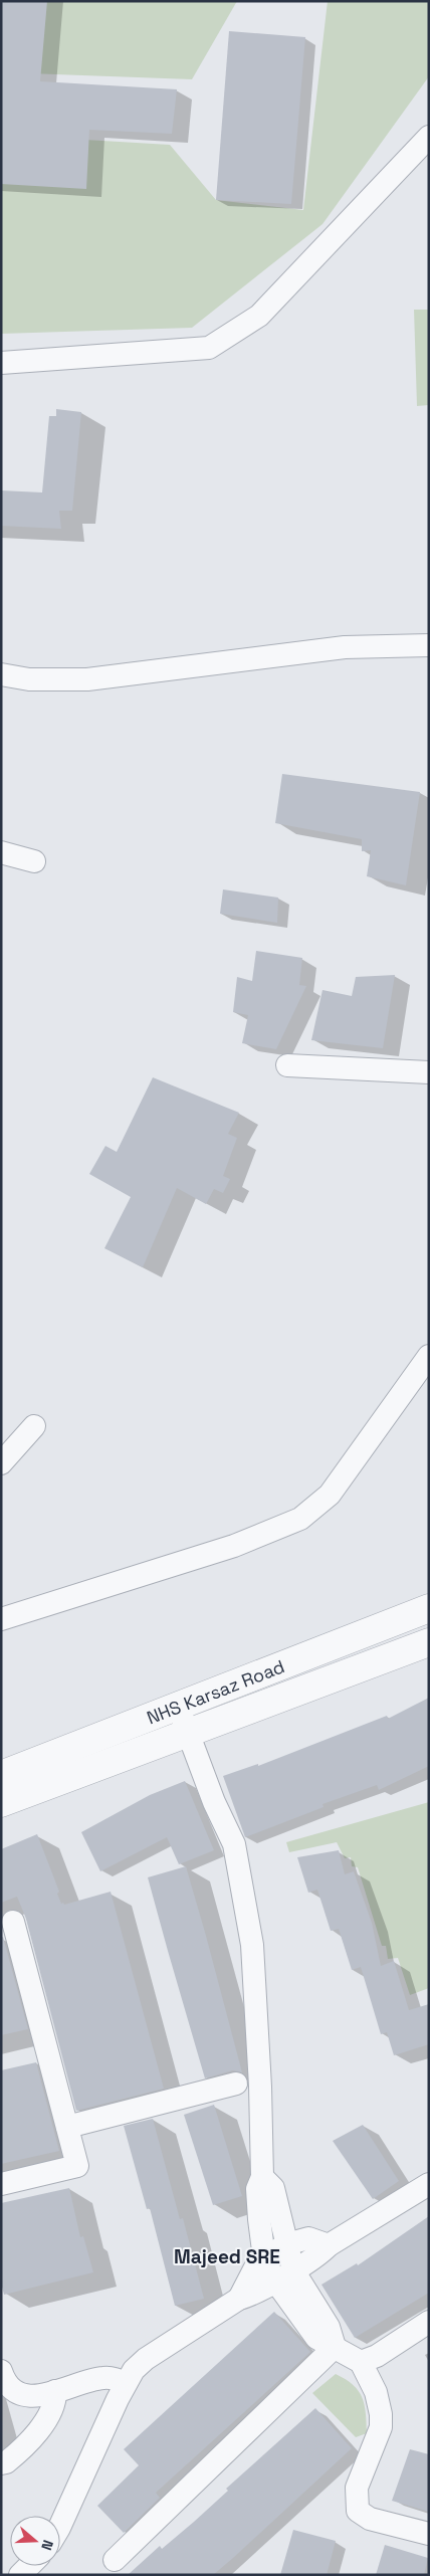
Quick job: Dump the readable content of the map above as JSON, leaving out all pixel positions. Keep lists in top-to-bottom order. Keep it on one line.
{"streets":{"street":["NHS Karsaz Road"]},"districts":["Majeed SRE"],"north":"right"}
